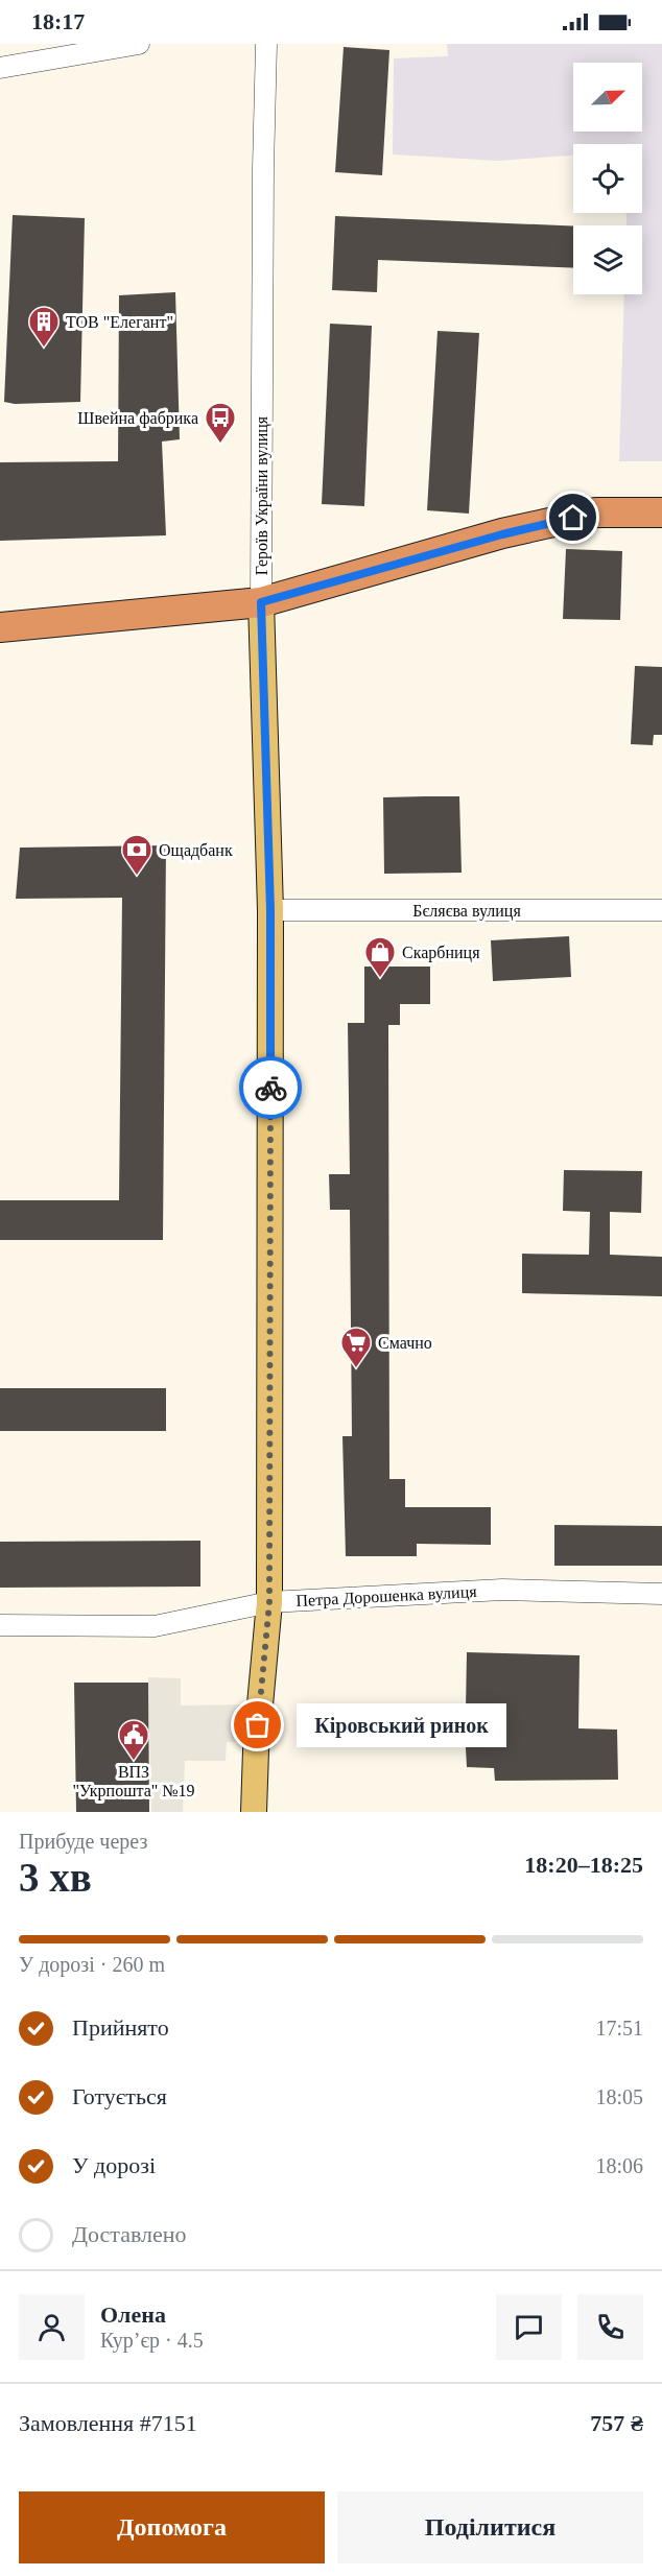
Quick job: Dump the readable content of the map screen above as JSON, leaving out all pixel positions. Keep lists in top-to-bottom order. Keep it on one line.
{"streets":{"main road":["Героїв України вулиця"],"street":["Бєляєва вулиця","Петра Дорошенка вулиця"]},"crossings":[["Героїв України вулиця","Бєляєва вулиця"],["Героїв України вулиця","Петра Дорошенка вулиця"]],"places":{"building":["ТОВ \"Елегант\""],"bus stop":["Швейна фабрика"],"bank":["Ощадбанк"],"shop":["Скарбниця"],"supermarket":["Смачно"],"other":["Кіровський ринок"],"public building":["ВПЗ \"Укрпошта\" №19"]},"north":"top right","page":{"status":"18:17","bubble":"Кіровський ринок","heading":["3 хв","Прибуде через","18:20–18:25"],"panel":["Олена","Кур’єр · 4.5","Замовлення #7151","757 ₴"],"bar":"У дорозі · 260 m","list":[["Прийнято","17:51"],["Готується","18:05"],["У дорозі","18:06"],"Доставлено"],"buttons":["Допомога","Поділитися"]}}
